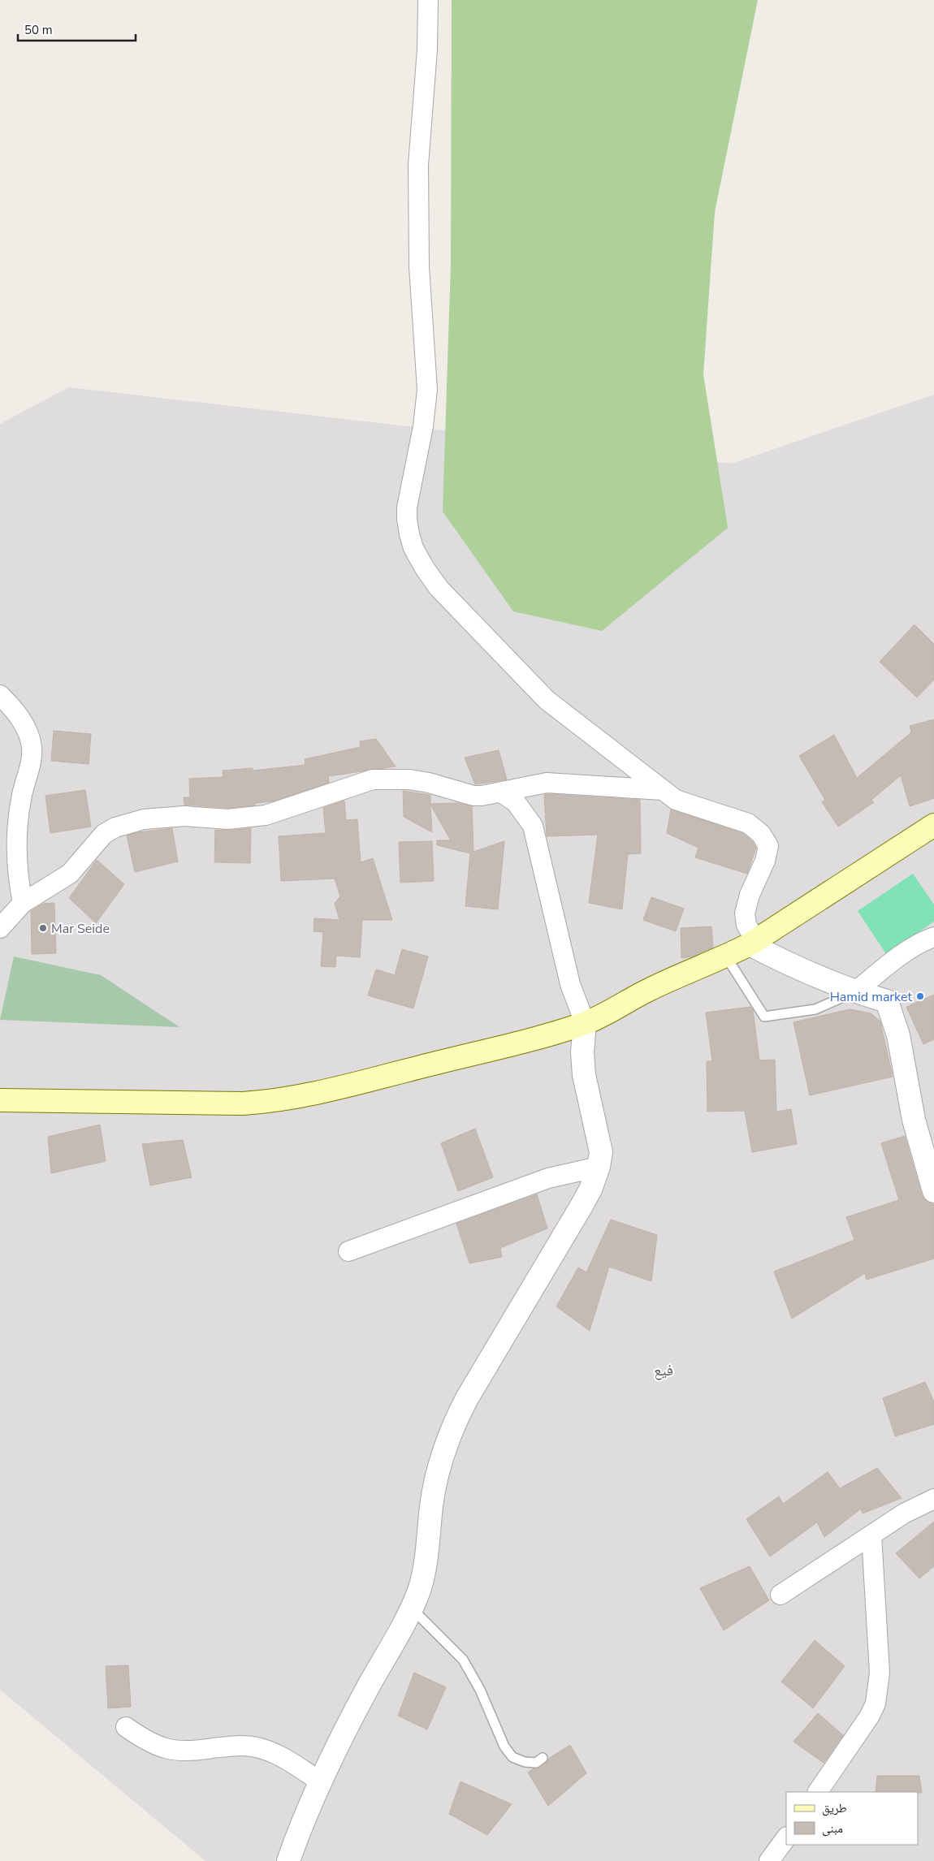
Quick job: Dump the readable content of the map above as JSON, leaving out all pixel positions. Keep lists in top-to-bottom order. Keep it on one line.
{"districts":["فيع"],"places":["Mar Seide","Hamid market"],"legend":["طريق","مبنى"],"scale_bar":"50 m"}
